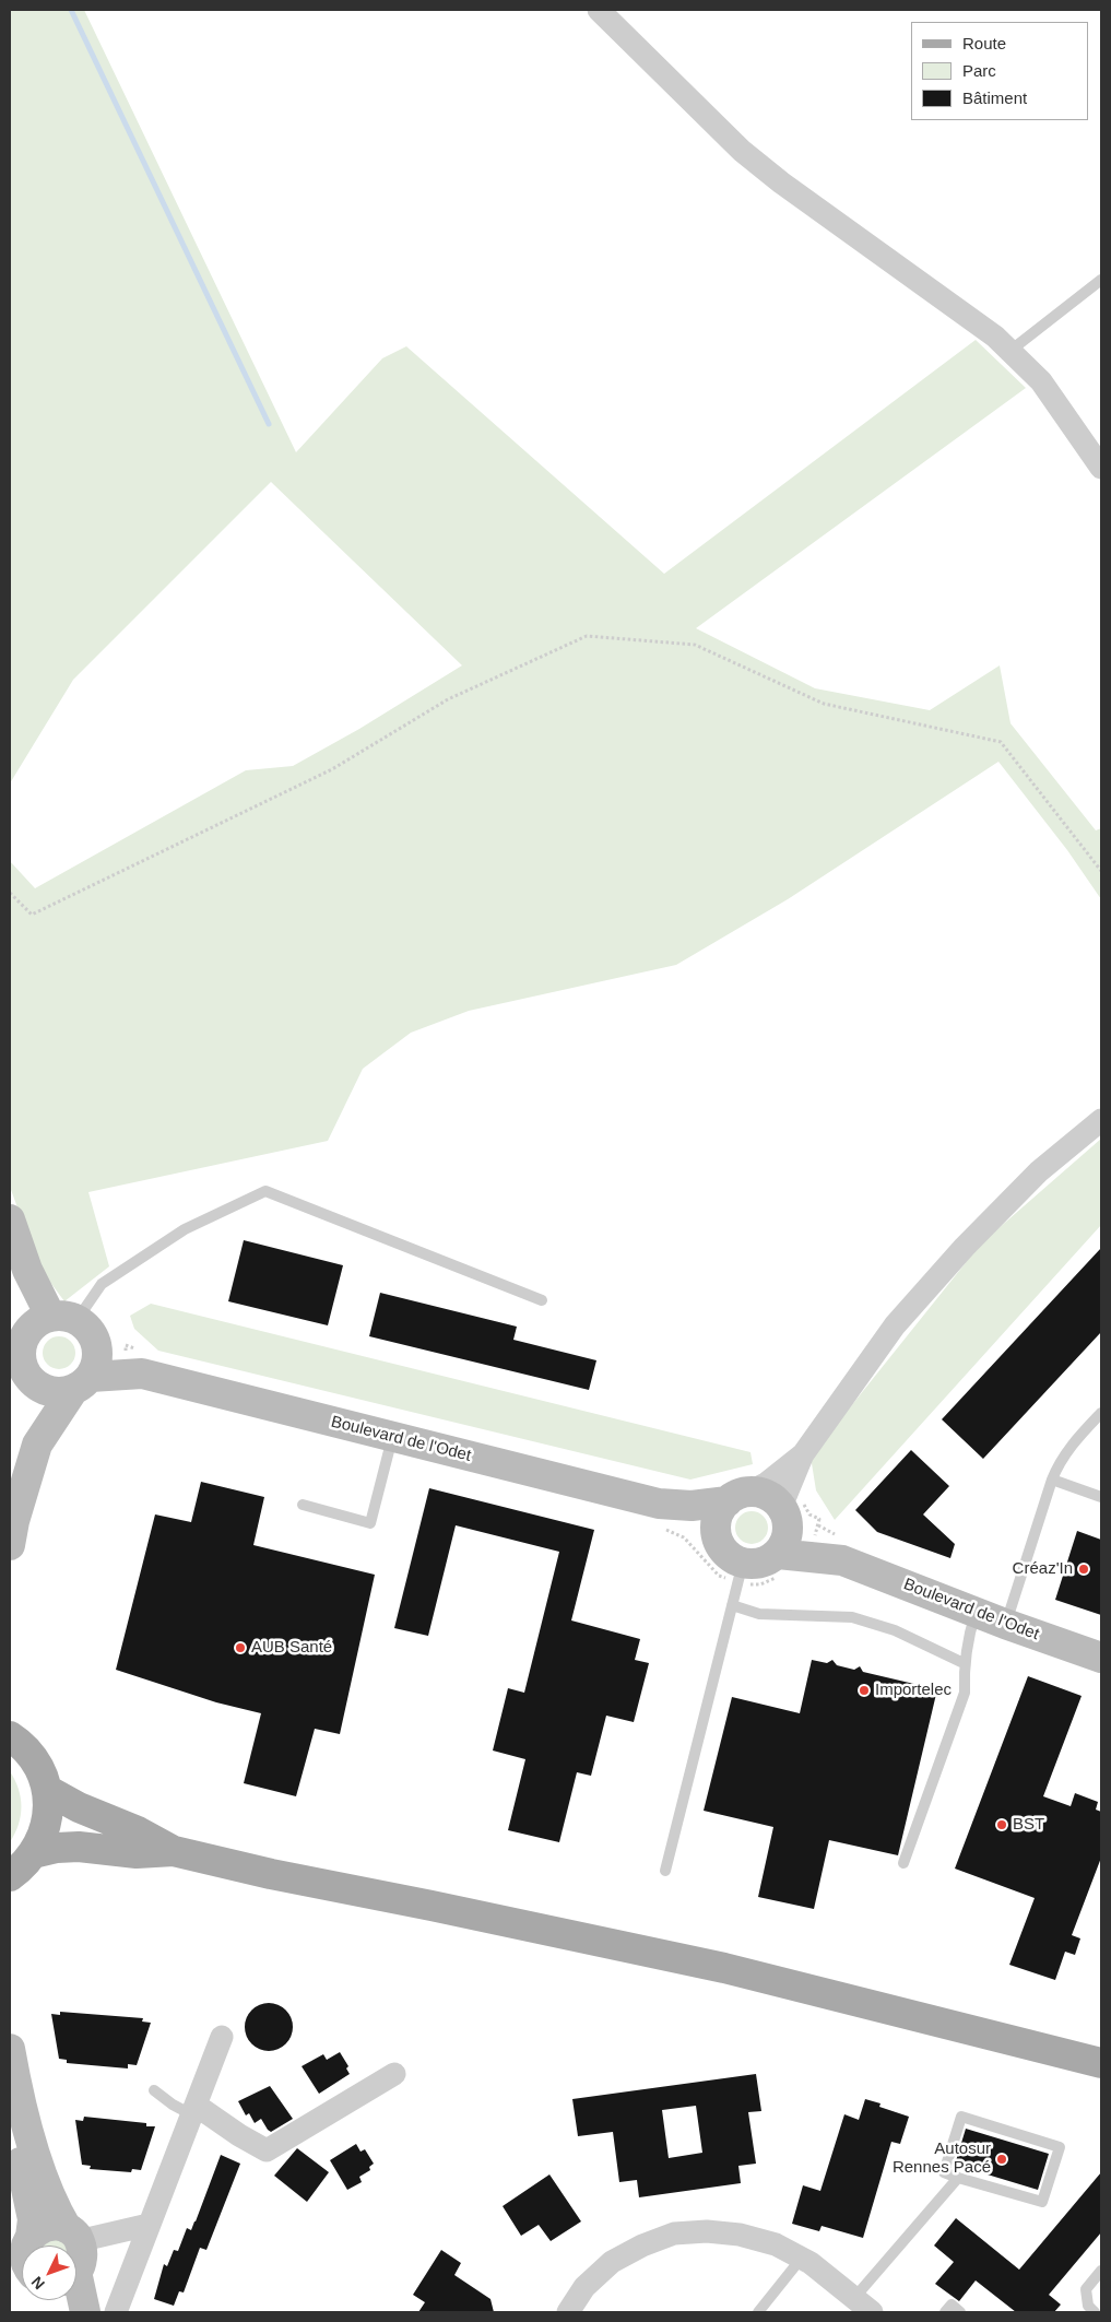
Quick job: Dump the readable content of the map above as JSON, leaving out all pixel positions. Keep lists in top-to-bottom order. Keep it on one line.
{"streets":{"street":["Boulevard de l'Odet"]},"places":["Créaz'In","AUB Santé","Importelec","BST","Autosur Rennes Pacé"],"legend":["Route","Parc","Bâtiment"],"north":"bottom left"}
